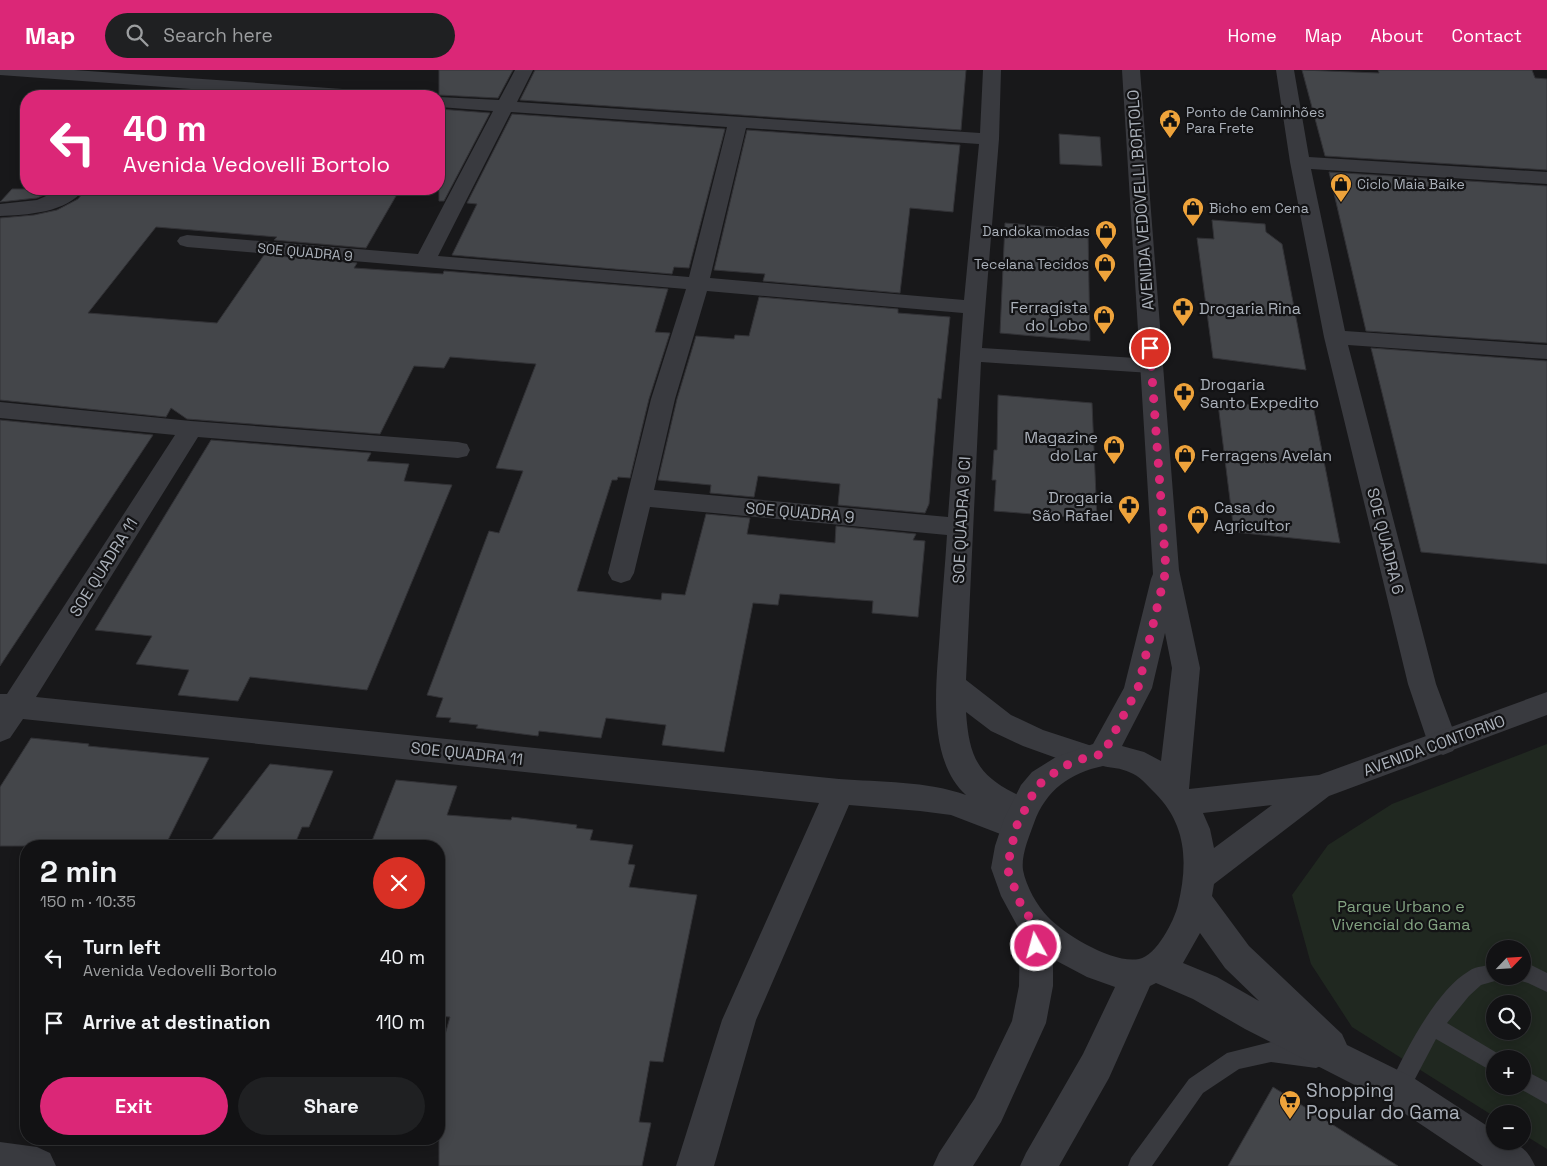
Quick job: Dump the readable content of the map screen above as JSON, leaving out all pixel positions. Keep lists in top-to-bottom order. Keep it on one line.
{"streets":{"street":["AVENIDA VEDOVELLI BORTOLO","SOE QUADRA 9","SOE QUADRA 9 CI","SOE QUADRA 6","SOE QUADRA 11","AVENIDA CONTORNO"]},"crossings":[["AVENIDA VEDOVELLI BORTOLO","AVENIDA CONTORNO"],["SOE QUADRA 9","SOE QUADRA 9 CI"],["SOE QUADRA 9 CI","SOE QUADRA 11"],["SOE QUADRA 6","AVENIDA CONTORNO"]],"parks":["Parque Urbano e Vivencial do Gama"],"places":{"public building":["Ponto de Caminhões Para Frete"],"shop":["Ciclo Maia Baike","Bicho em Cena","Dandoka modas","Tecelana Tecidos","Ferragista do Lobo","Magazine do Lar","Ferragens Avelan","Casa do Agricultor"],"pharmacy":["Drogaria Rina","Drogaria Santo Expedito","Drogaria São Rafael"],"supermarket":["Shopping Popular do Gama"]},"north":"top right","page":{"header":"Map","search":"Search here","nav":["Home","Map","About","Contact"],"turn":["40 m","Avenida Vedovelli Bortolo"],"heading":["2 min","150 m · 10:35"],"list":[{"name":"Turn left","note":"Avenida Vedovelli Bortolo","value":"40 m"},{"name":"Arrive at destination","value":"110 m"}],"map_buttons":["+","−"],"buttons":["Exit","Share"]}}
